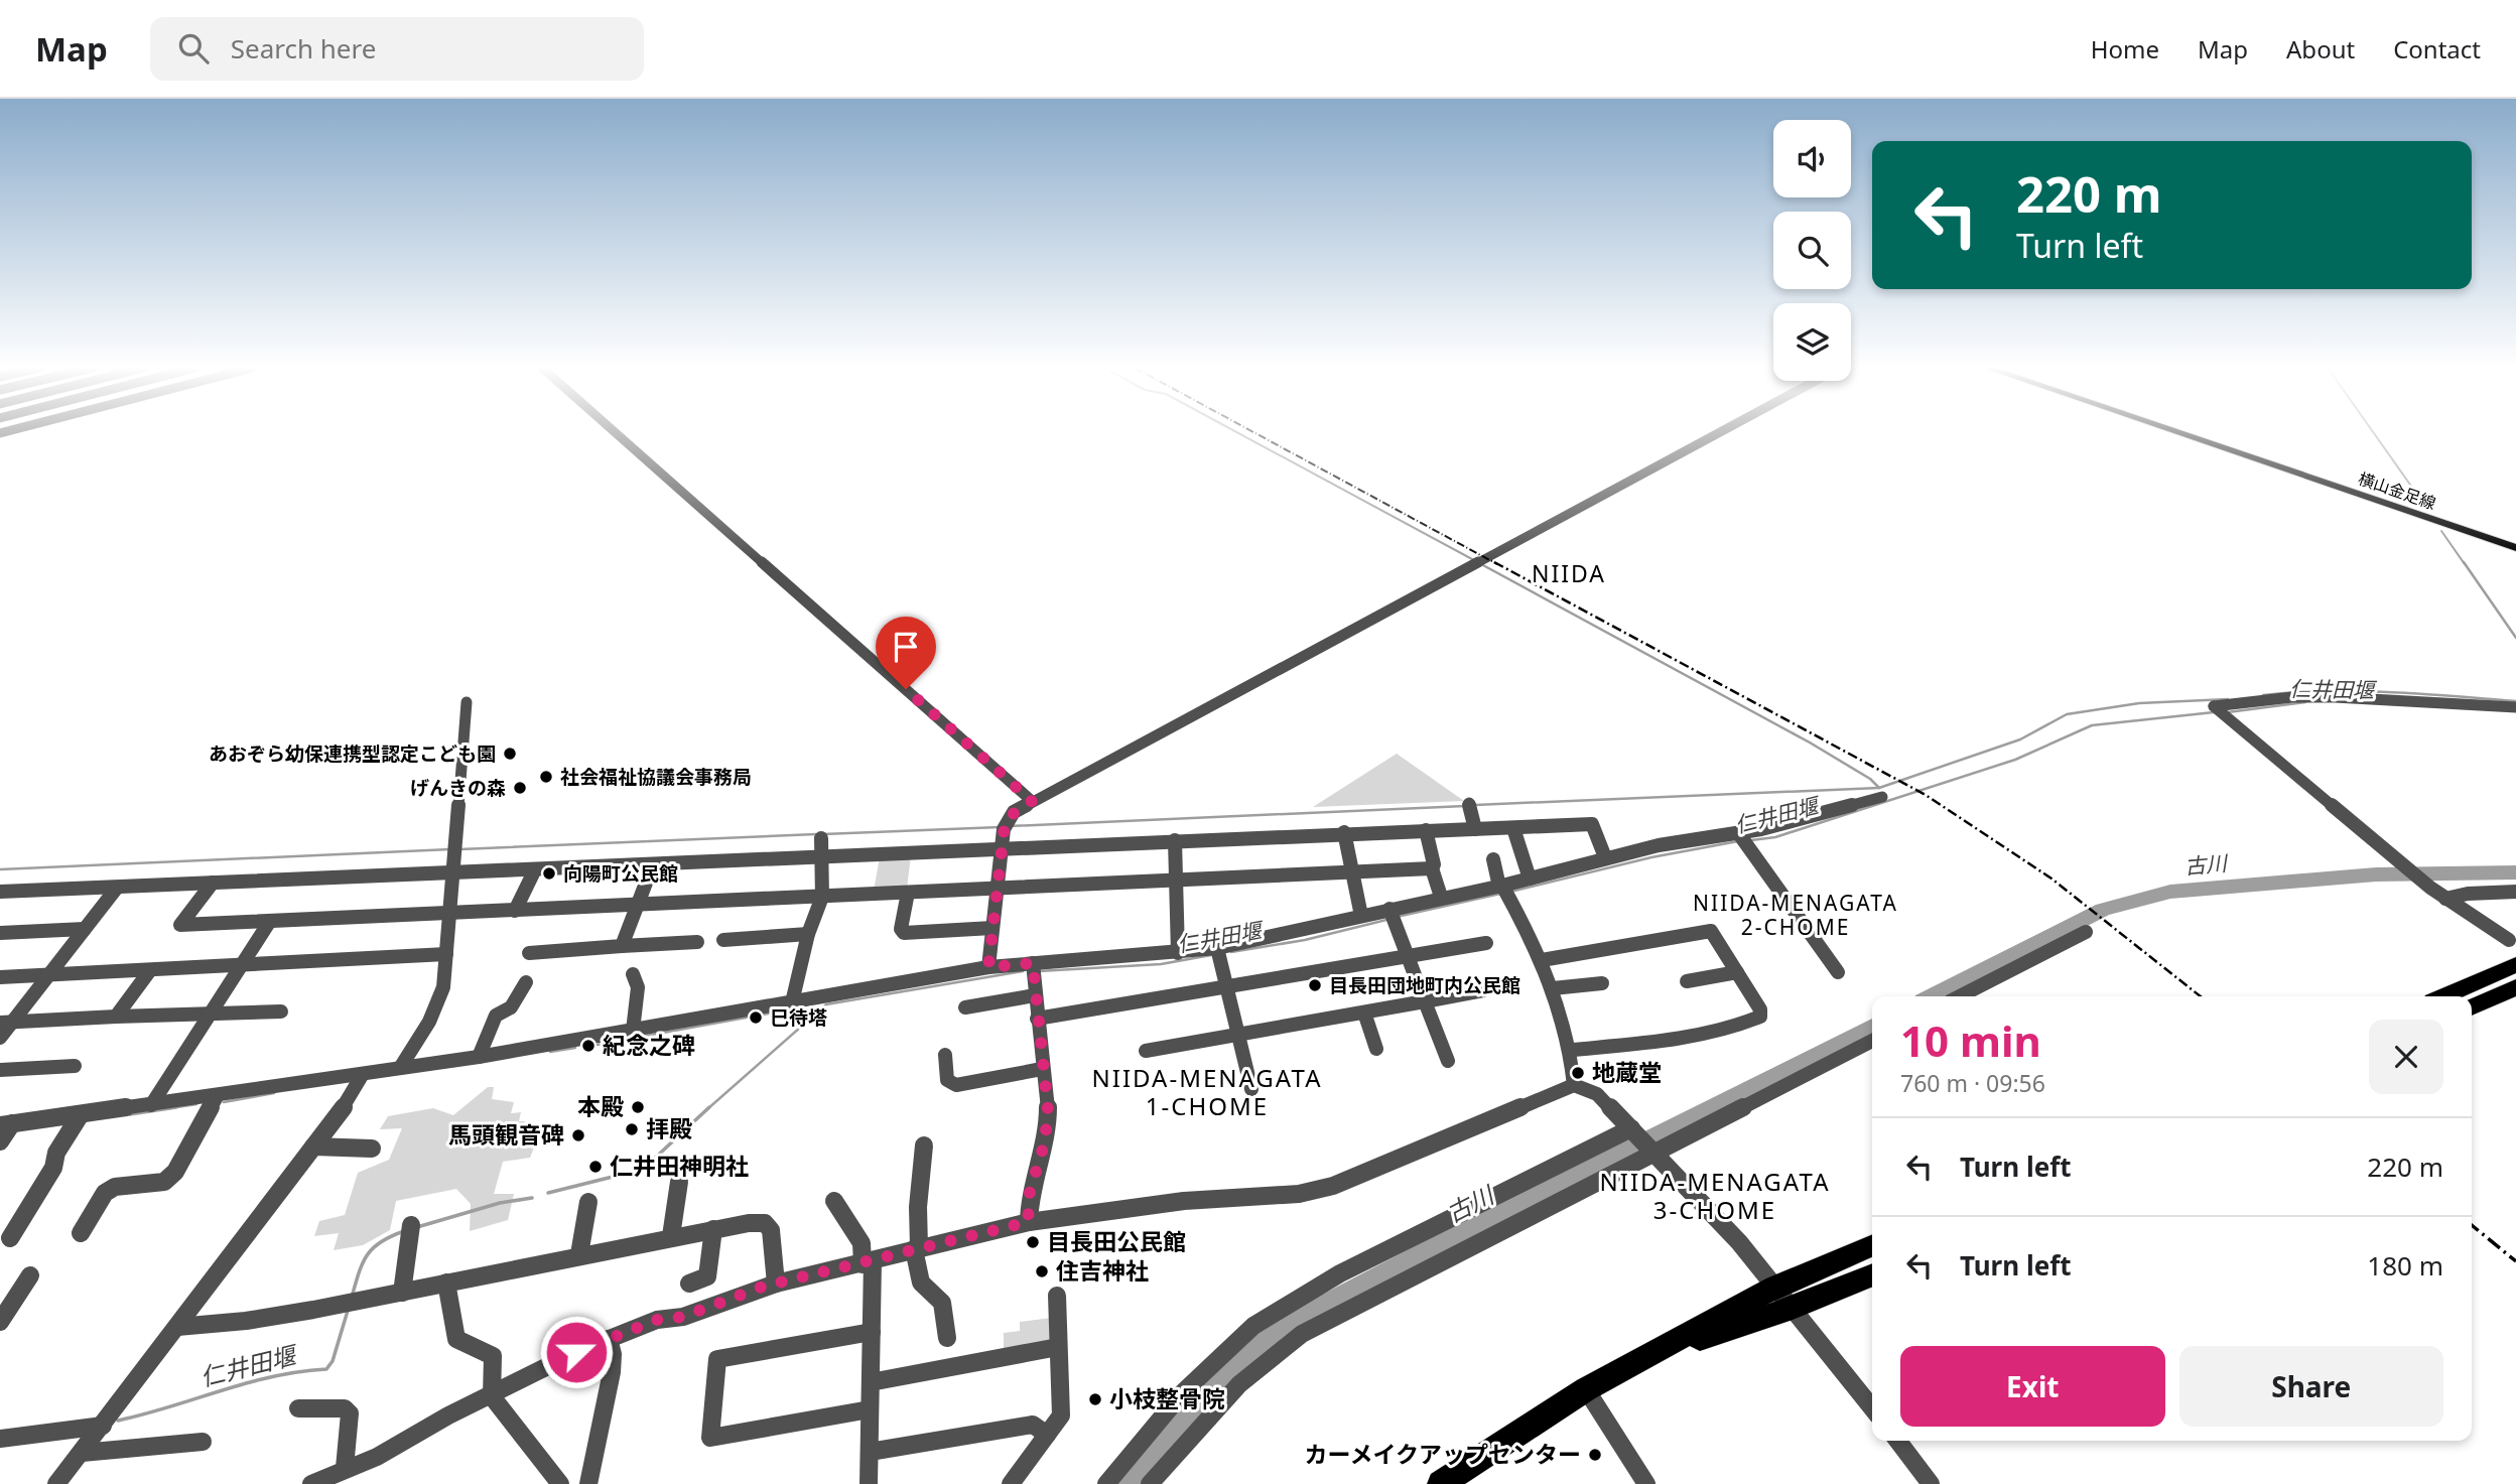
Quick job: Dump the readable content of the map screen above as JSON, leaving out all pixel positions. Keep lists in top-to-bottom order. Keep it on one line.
{"streets":{"main road":["横山金足線"]},"districts":["NIIDA","NIIDA-MENAGATA 2-CHOME","NIIDA-MENAGATA 1-CHOME","NIIDA-MENAGATA 3-CHOME"],"water":["仁井田堰","古川"],"places":["あおぞら幼保連携型認定こども園","社会福祉協議会事務局","げんきの森","向陽町公民館","目長田団地町内公民館","巳待塔","紀念之碑","地蔵堂","本殿","拝殿","馬頭観音碑","仁井田神明社","目長田公民館","住吉神社","小枝整骨院","カーメイクアップセンター"],"page":{"header":"Map","search":"Search here","nav":["Home","Map","About","Contact"],"turn":["220 m","Turn left"],"heading":["10 min","760 m · 09:56"],"list":[{"name":"Turn left","value":"220 m"},{"name":"Turn left","value":"180 m"}],"buttons":["Exit","Share"]}}
